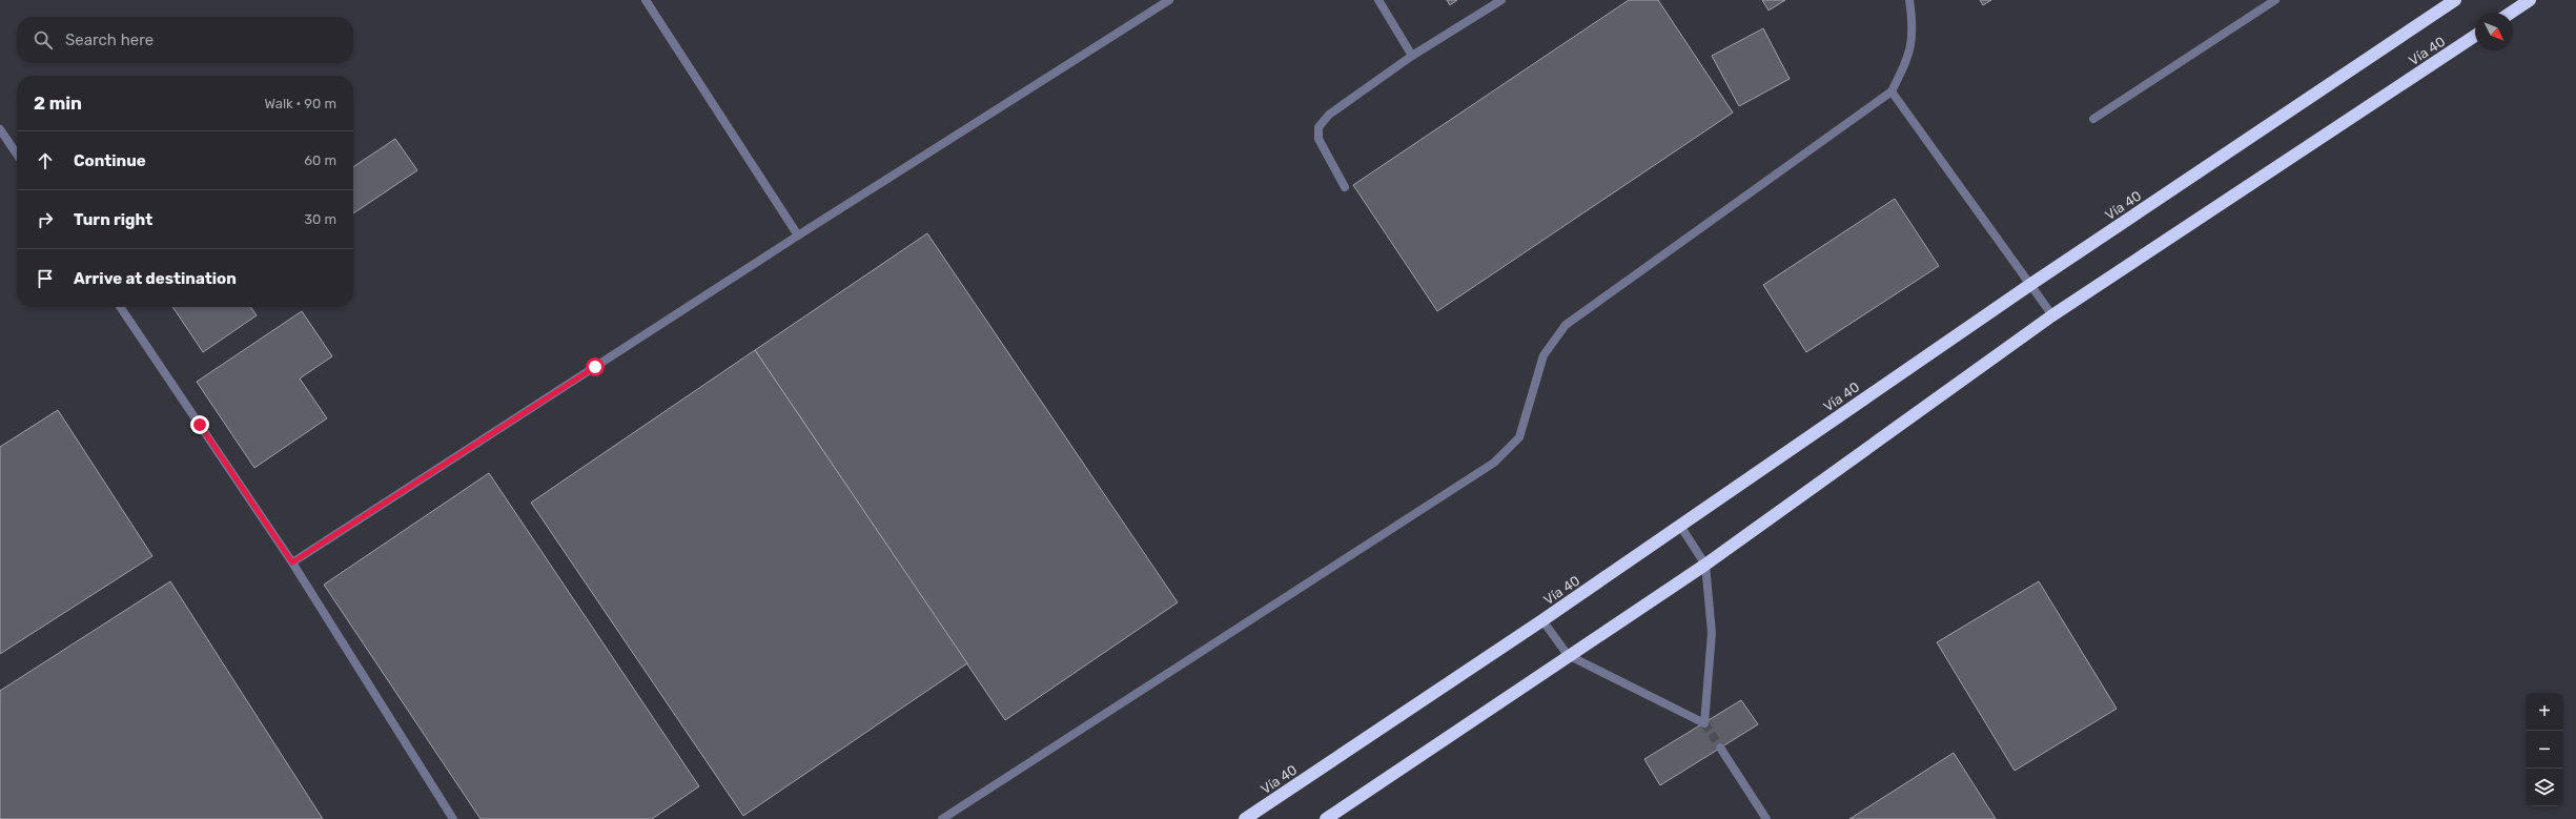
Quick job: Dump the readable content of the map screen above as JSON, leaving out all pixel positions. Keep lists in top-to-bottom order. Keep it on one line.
{"streets":{"highway":["Vía 40"]},"north":"bottom right","page":{"search":"Search here","heading":["2 min","Walk · 90 m"],"list":[["Continue","60 m"],["Turn right","30 m"],"Arrive at destination"],"map_buttons":["+","−"]}}
